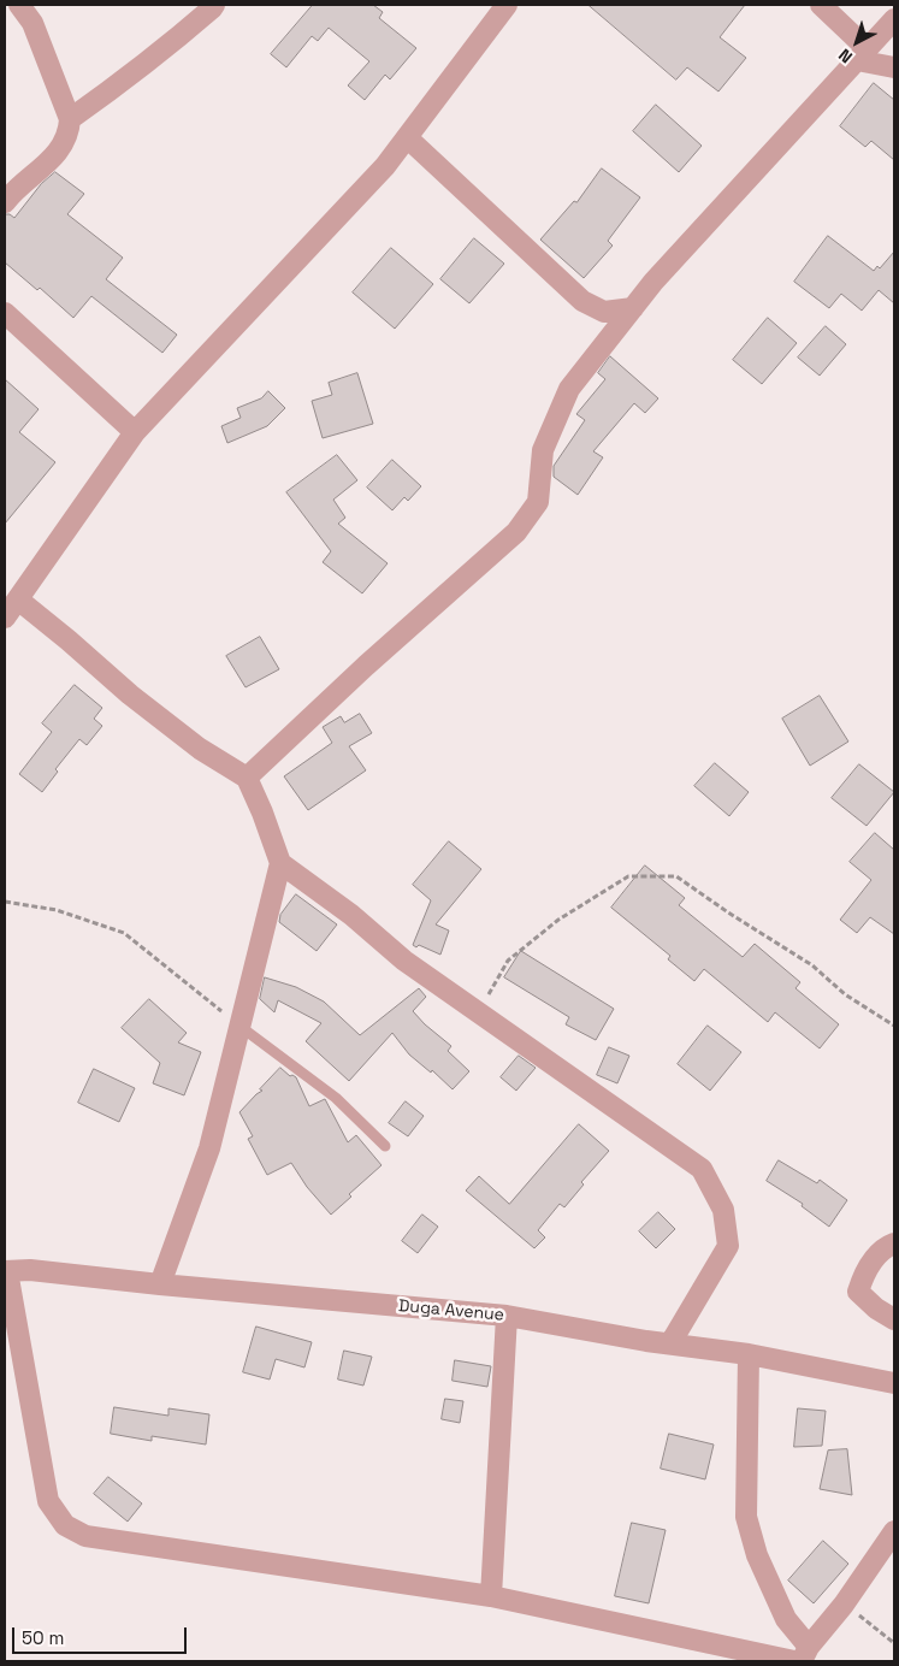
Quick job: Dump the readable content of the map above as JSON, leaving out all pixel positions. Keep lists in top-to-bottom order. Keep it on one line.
{"streets":{"street":["Duga Avenue"]},"scale_bar":"50 m","north":"bottom left"}
